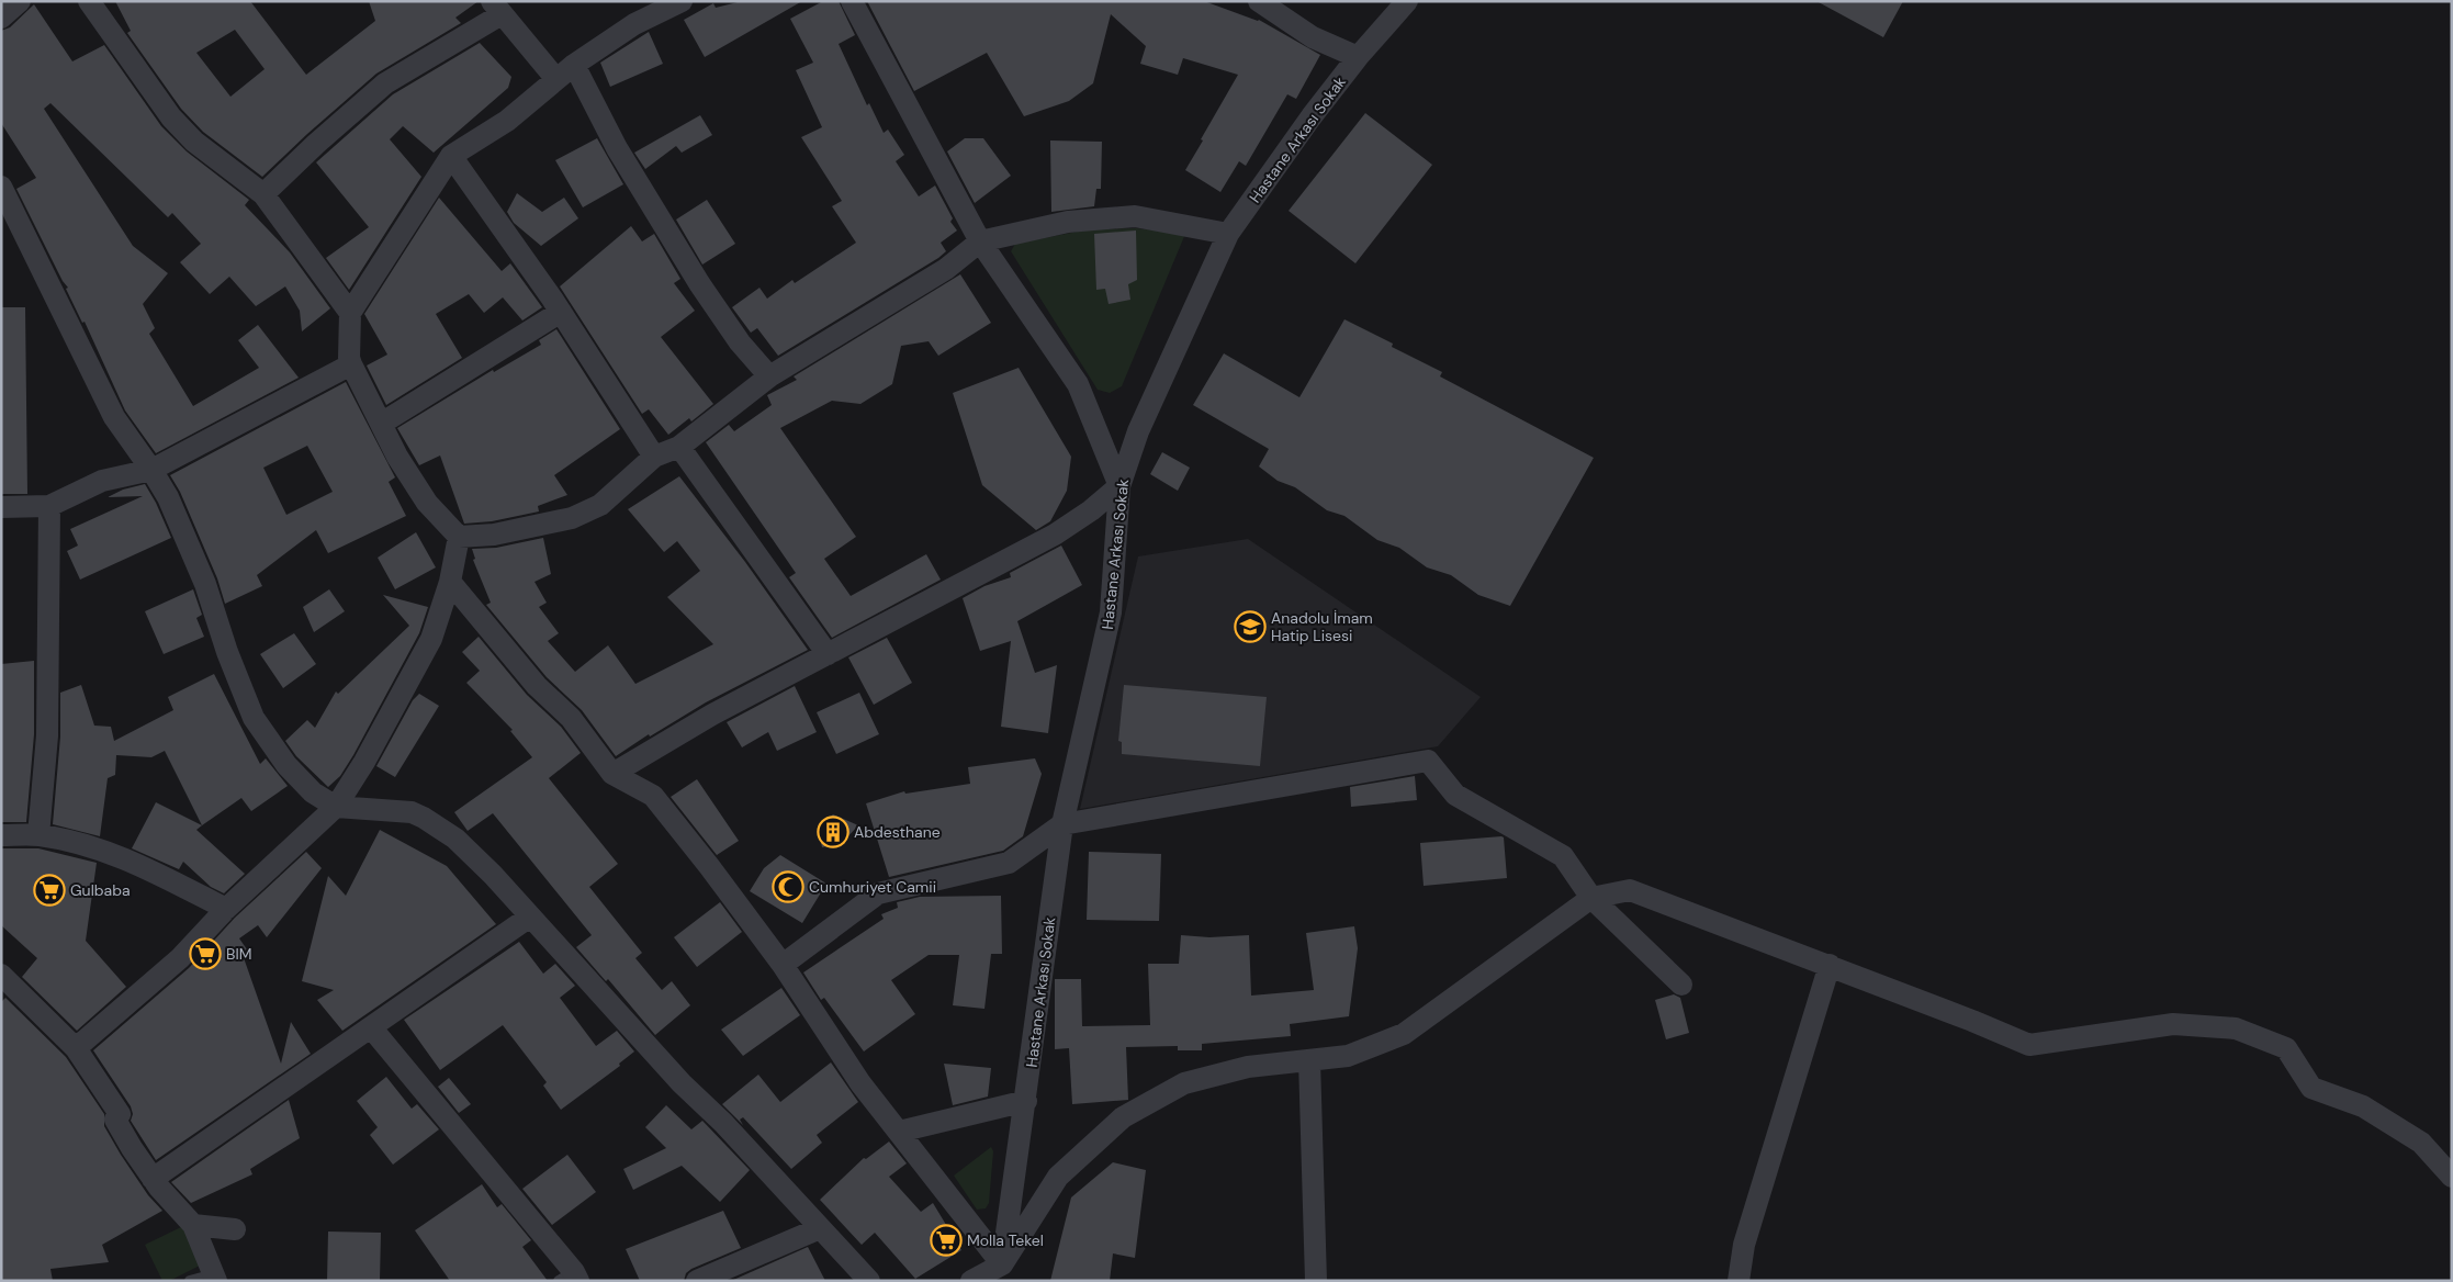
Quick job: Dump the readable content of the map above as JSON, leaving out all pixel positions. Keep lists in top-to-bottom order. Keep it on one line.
{"streets":{"street":["Hastane Arkası Sokak"]},"places":{"school or university":["Anadolu İmam Hatip Lisesi"],"building":["Abdesthane"],"mosque":["Cumhuriyet Camii"],"supermarket":["Gulbaba","BIM","Molla Tekel"]}}
